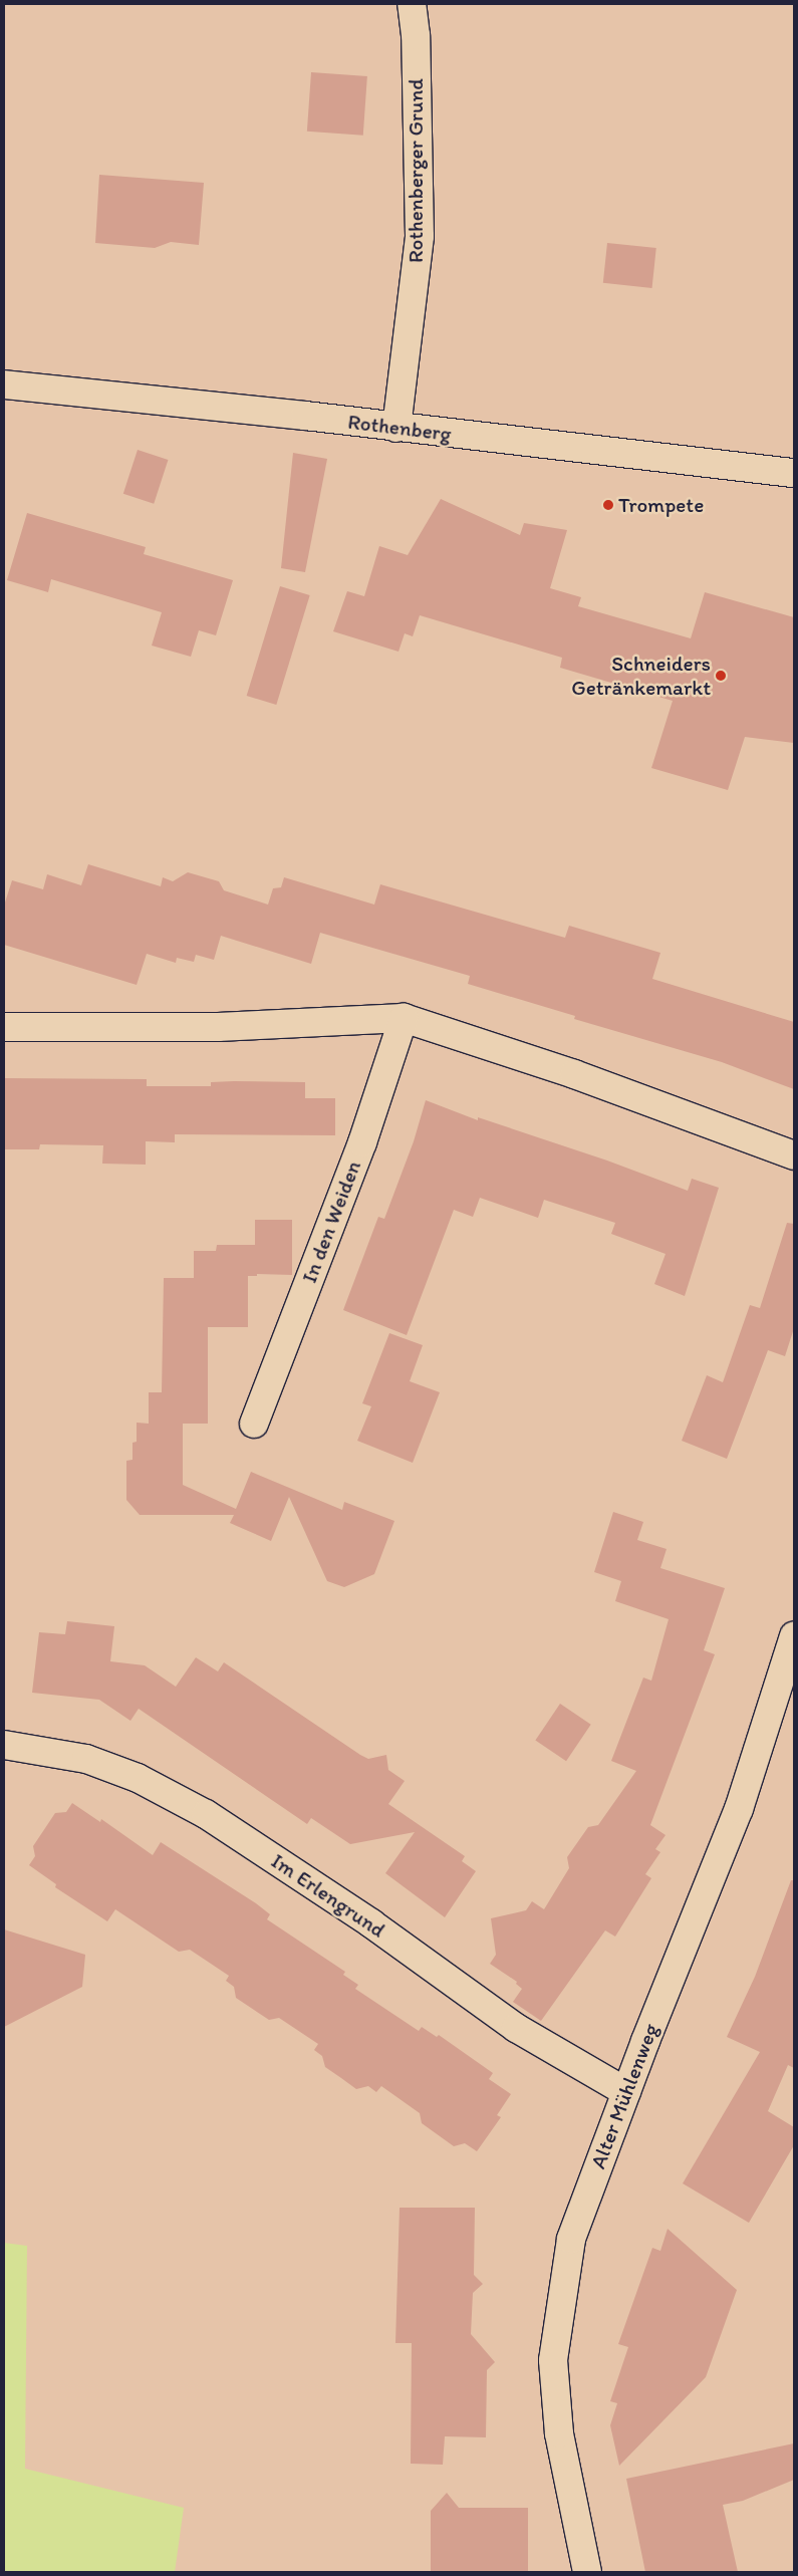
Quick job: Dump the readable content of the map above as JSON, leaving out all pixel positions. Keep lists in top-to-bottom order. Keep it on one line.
{"streets":{"street":["Rothenberger Grund","Rothenberg","In den Weiden","Im Erlengrund","Alter Mühlenweg"]},"crossings":[["Rothenberger Grund","Rothenberg"],["Im Erlengrund","Alter Mühlenweg"]],"places":["Trompete","Schneiders Getränkemarkt"]}
